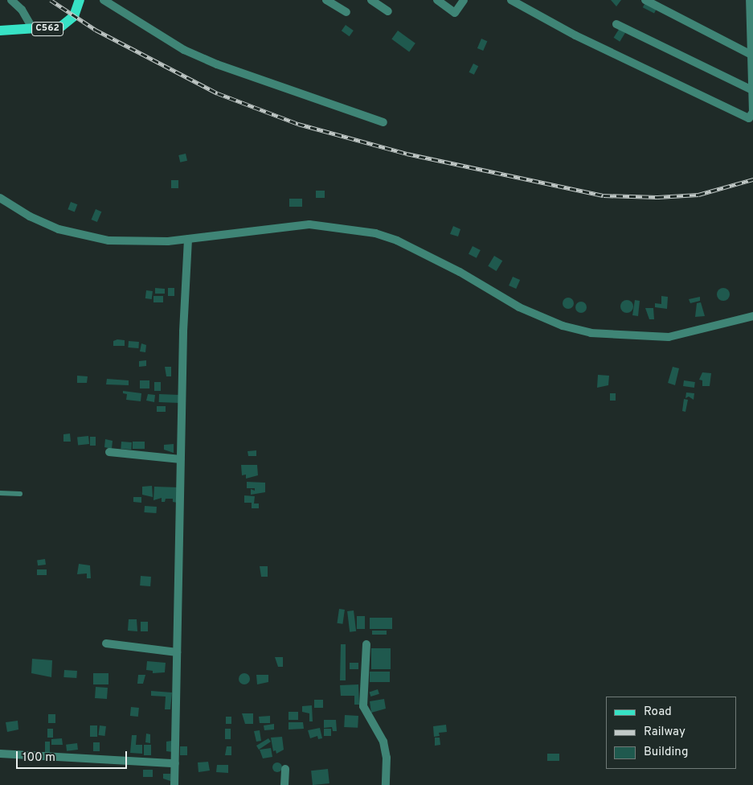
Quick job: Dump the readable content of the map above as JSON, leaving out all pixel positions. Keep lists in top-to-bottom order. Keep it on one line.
{"streets":{"main road":["C562"]},"legend":["Road","Railway","Building"],"scale_bar":"100 m"}
